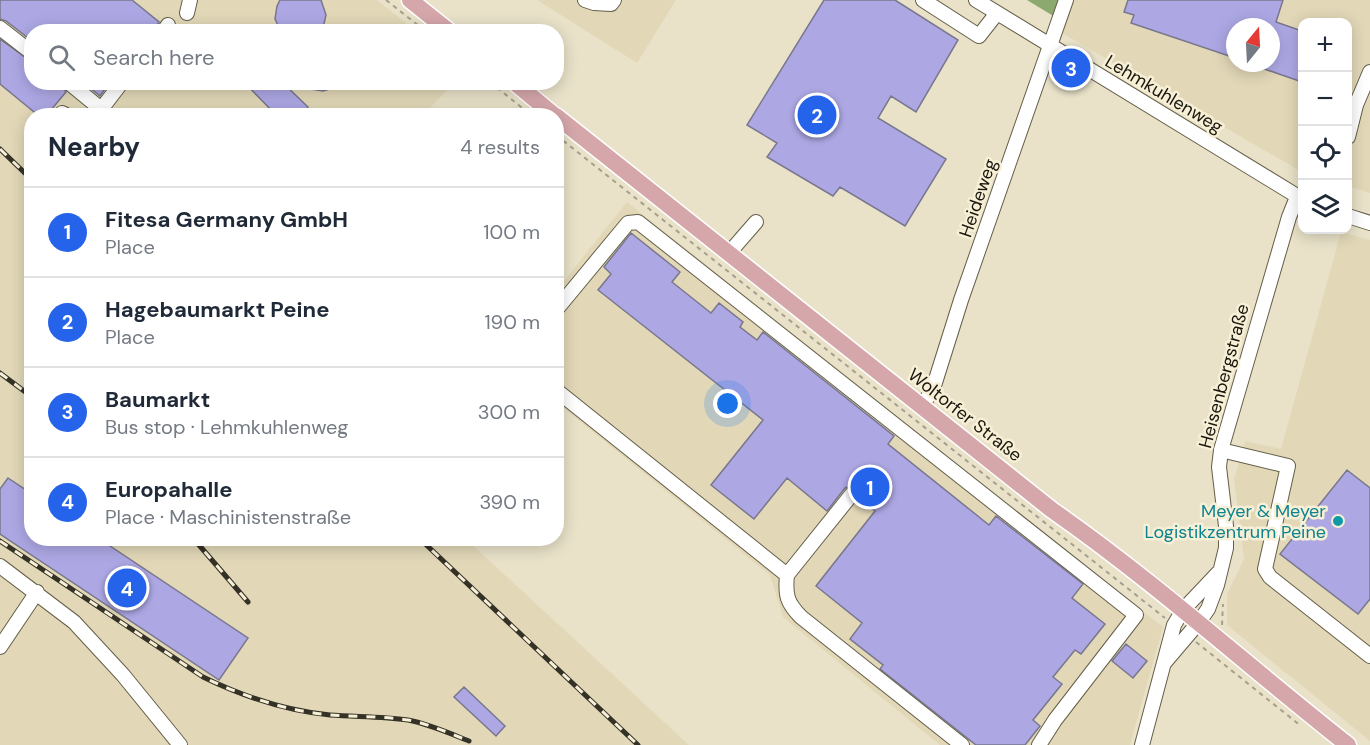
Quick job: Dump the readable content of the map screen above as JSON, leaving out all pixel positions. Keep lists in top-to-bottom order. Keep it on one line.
{"streets":{"main road":["Woltorfer Straße"],"street":["Lehmkuhlenweg","Heideweg","Heisenbergstraße"]},"crossings":[["Lehmkuhlenweg","Heideweg"],["Heideweg","Woltorfer Straße"],["Heisenbergstraße","Woltorfer Straße"]],"places":["Meyer & Meyer Logistikzentrum Peine"],"north":"top","page":{"map_buttons":["+","−"],"search":"Search here","pins":["3","2","1","4"],"heading":["Nearby","4 results"],"list":[{"mark":"1","name":"Fitesa Germany GmbH","note":"Place","value":"100 m"},{"mark":"2","name":"Hagebaumarkt Peine","note":"Place","value":"190 m"},{"mark":"3","name":"Baumarkt","note":"Bus stop · Lehmkuhlenweg","value":"300 m"},{"mark":"4","name":"Europahalle","note":"Place · Maschinistenstraße","value":"390 m"}]}}
